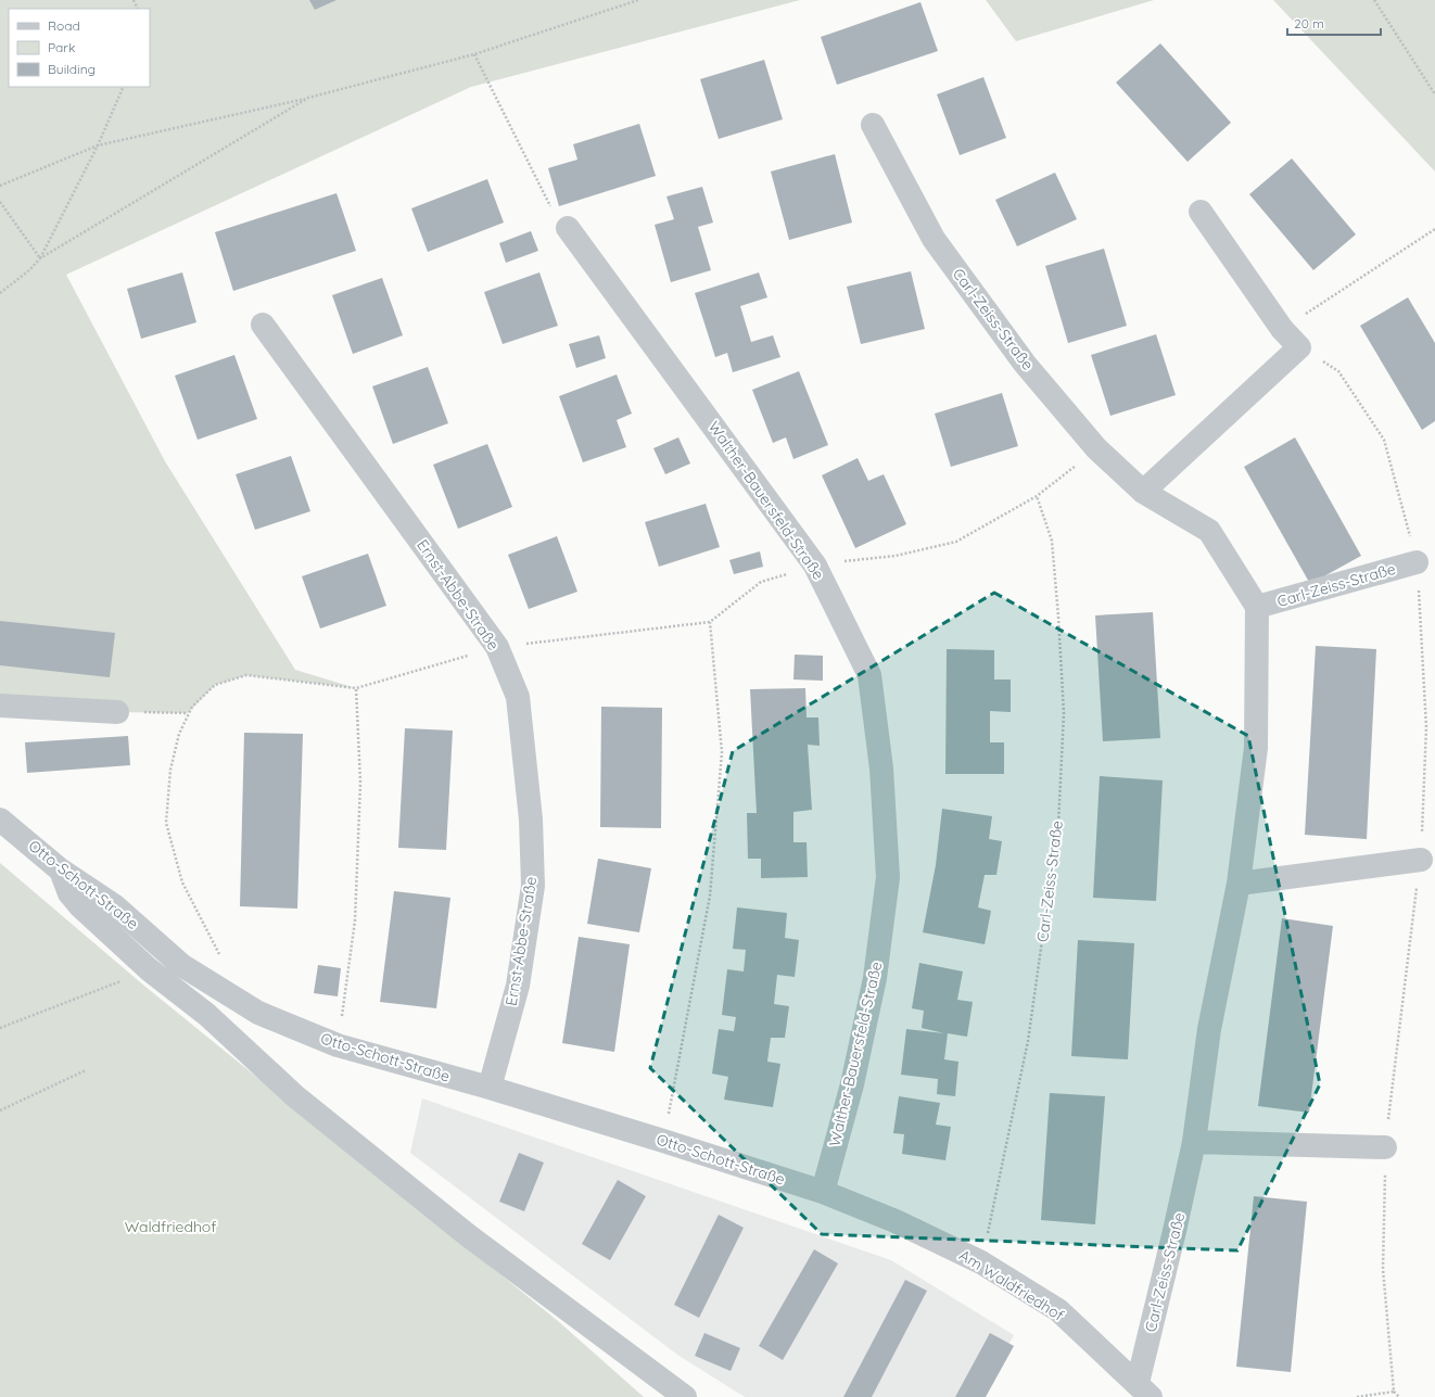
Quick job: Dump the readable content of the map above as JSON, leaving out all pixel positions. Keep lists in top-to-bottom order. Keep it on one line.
{"streets":{"street":["Carl-Zeiss-Straße","Walther-Bauersfeld-Straße","Ernst-Abbe-Straße","Otto-Schott-Straße","Am Waldfriedhof"]},"crossings":[["Carl-Zeiss-Straße","Am Waldfriedhof"],["Walther-Bauersfeld-Straße","Otto-Schott-Straße"],["Walther-Bauersfeld-Straße","Am Waldfriedhof"],["Ernst-Abbe-Straße","Otto-Schott-Straße"],["Otto-Schott-Straße","Am Waldfriedhof"]],"parks":["Waldfriedhof"],"legend":["Road","Park","Building"],"scale_bar":"20 m"}
